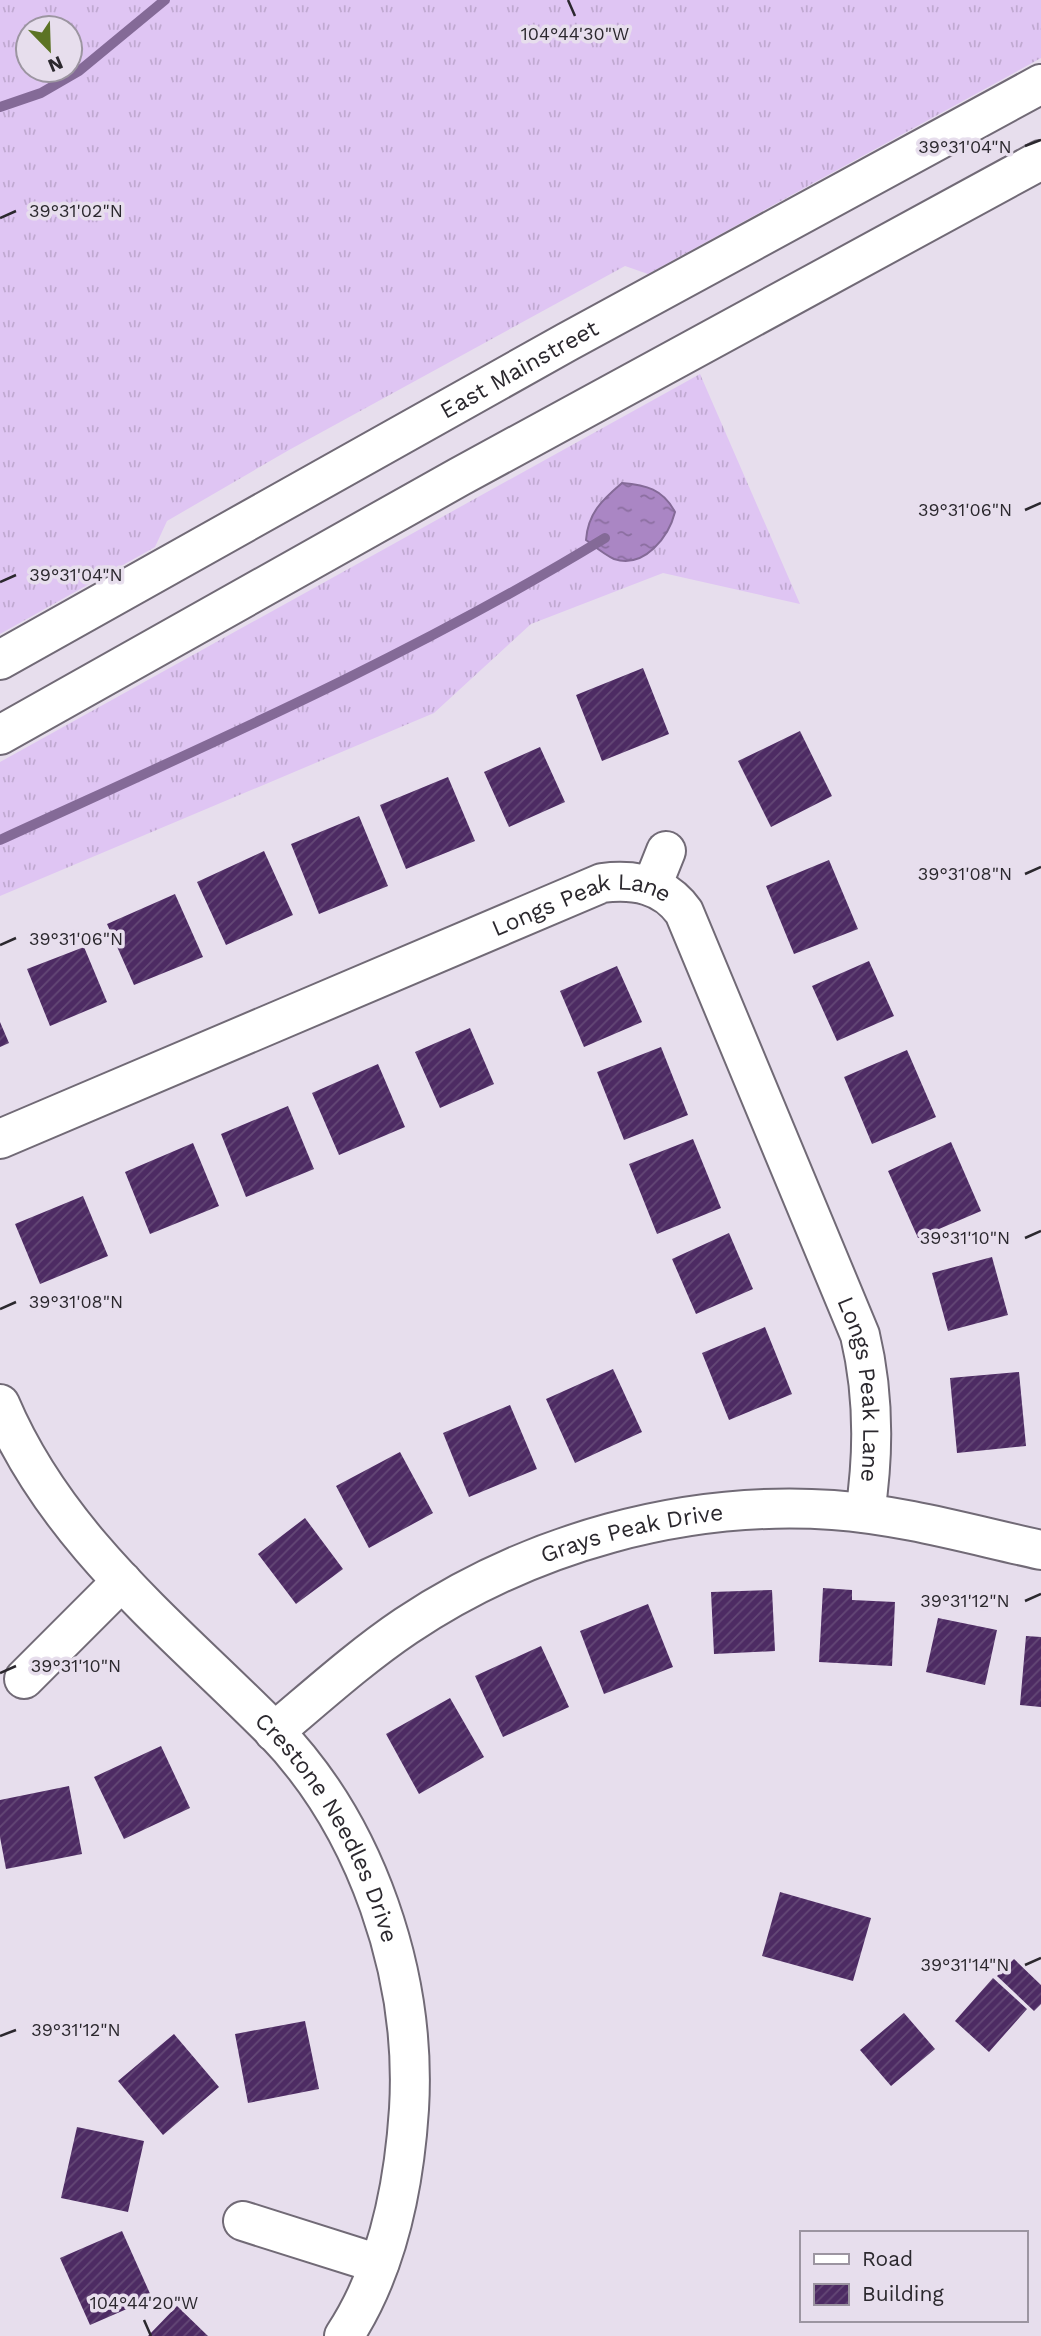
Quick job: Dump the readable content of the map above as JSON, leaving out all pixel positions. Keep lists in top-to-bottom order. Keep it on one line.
{"streets":{"street":["East Mainstreet","Longs Peak Lane","Grays Peak Drive","Crestone Needles Drive"]},"crossings":[["Longs Peak Lane","Grays Peak Drive"],["Grays Peak Drive","Crestone Needles Drive"]],"legend":["Road","Building"],"north":"bottom right","coordinates":["104°44'30\"W","39°31'04\"N","39°31'02\"N","39°31'06\"N","39°31'08\"N","39°31'10\"N","39°31'12\"N","39°31'14\"N","104°44'20\"W"]}
